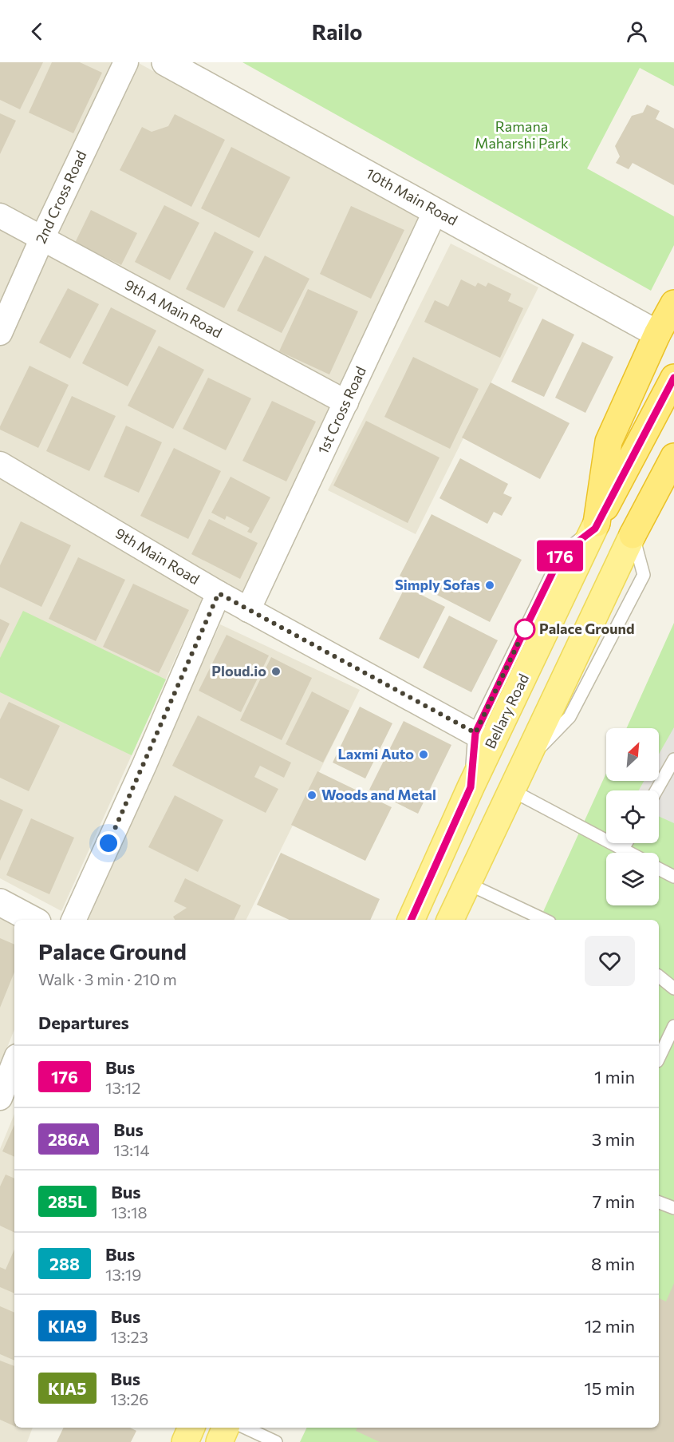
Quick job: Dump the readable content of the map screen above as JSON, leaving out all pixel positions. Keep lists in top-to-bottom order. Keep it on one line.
{"streets":{"main road":["Bellary Road"],"street":["2nd Cross Road","10th Main Road","9th A Main Road","1st Cross Road","9th Main Road"]},"crossings":[["2nd Cross Road","9th A Main Road"],["10th Main Road","1st Cross Road"],["9th A Main Road","1st Cross Road"],["1st Cross Road","9th Main Road"],["9th Main Road","Bellary Road"]],"parks":["Ramana Maharshi Park"],"places":["Simply Sofas","Palace Ground","Ploud.io","Laxmi Auto","Woods and Metal"],"lines":["bus line 176"],"north":"top right","page":{"header":"Railo","on_map":"176","heading":[["Palace Ground","Walk · 3 min · 210 m"],"Departures"],"list":[{"mark":"176","name":"Bus","note":"13:12","value":"1 min"},{"mark":"286A","name":"Bus","note":"13:14","value":"3 min"},{"mark":"285L","name":"Bus","note":"13:18","value":"7 min"},{"mark":"288","name":"Bus","note":"13:19","value":"8 min"},{"mark":"KIA9","name":"Bus","note":"13:23","value":"12 min"},{"mark":"KIA5","name":"Bus","note":"13:26","value":"15 min"}]}}
